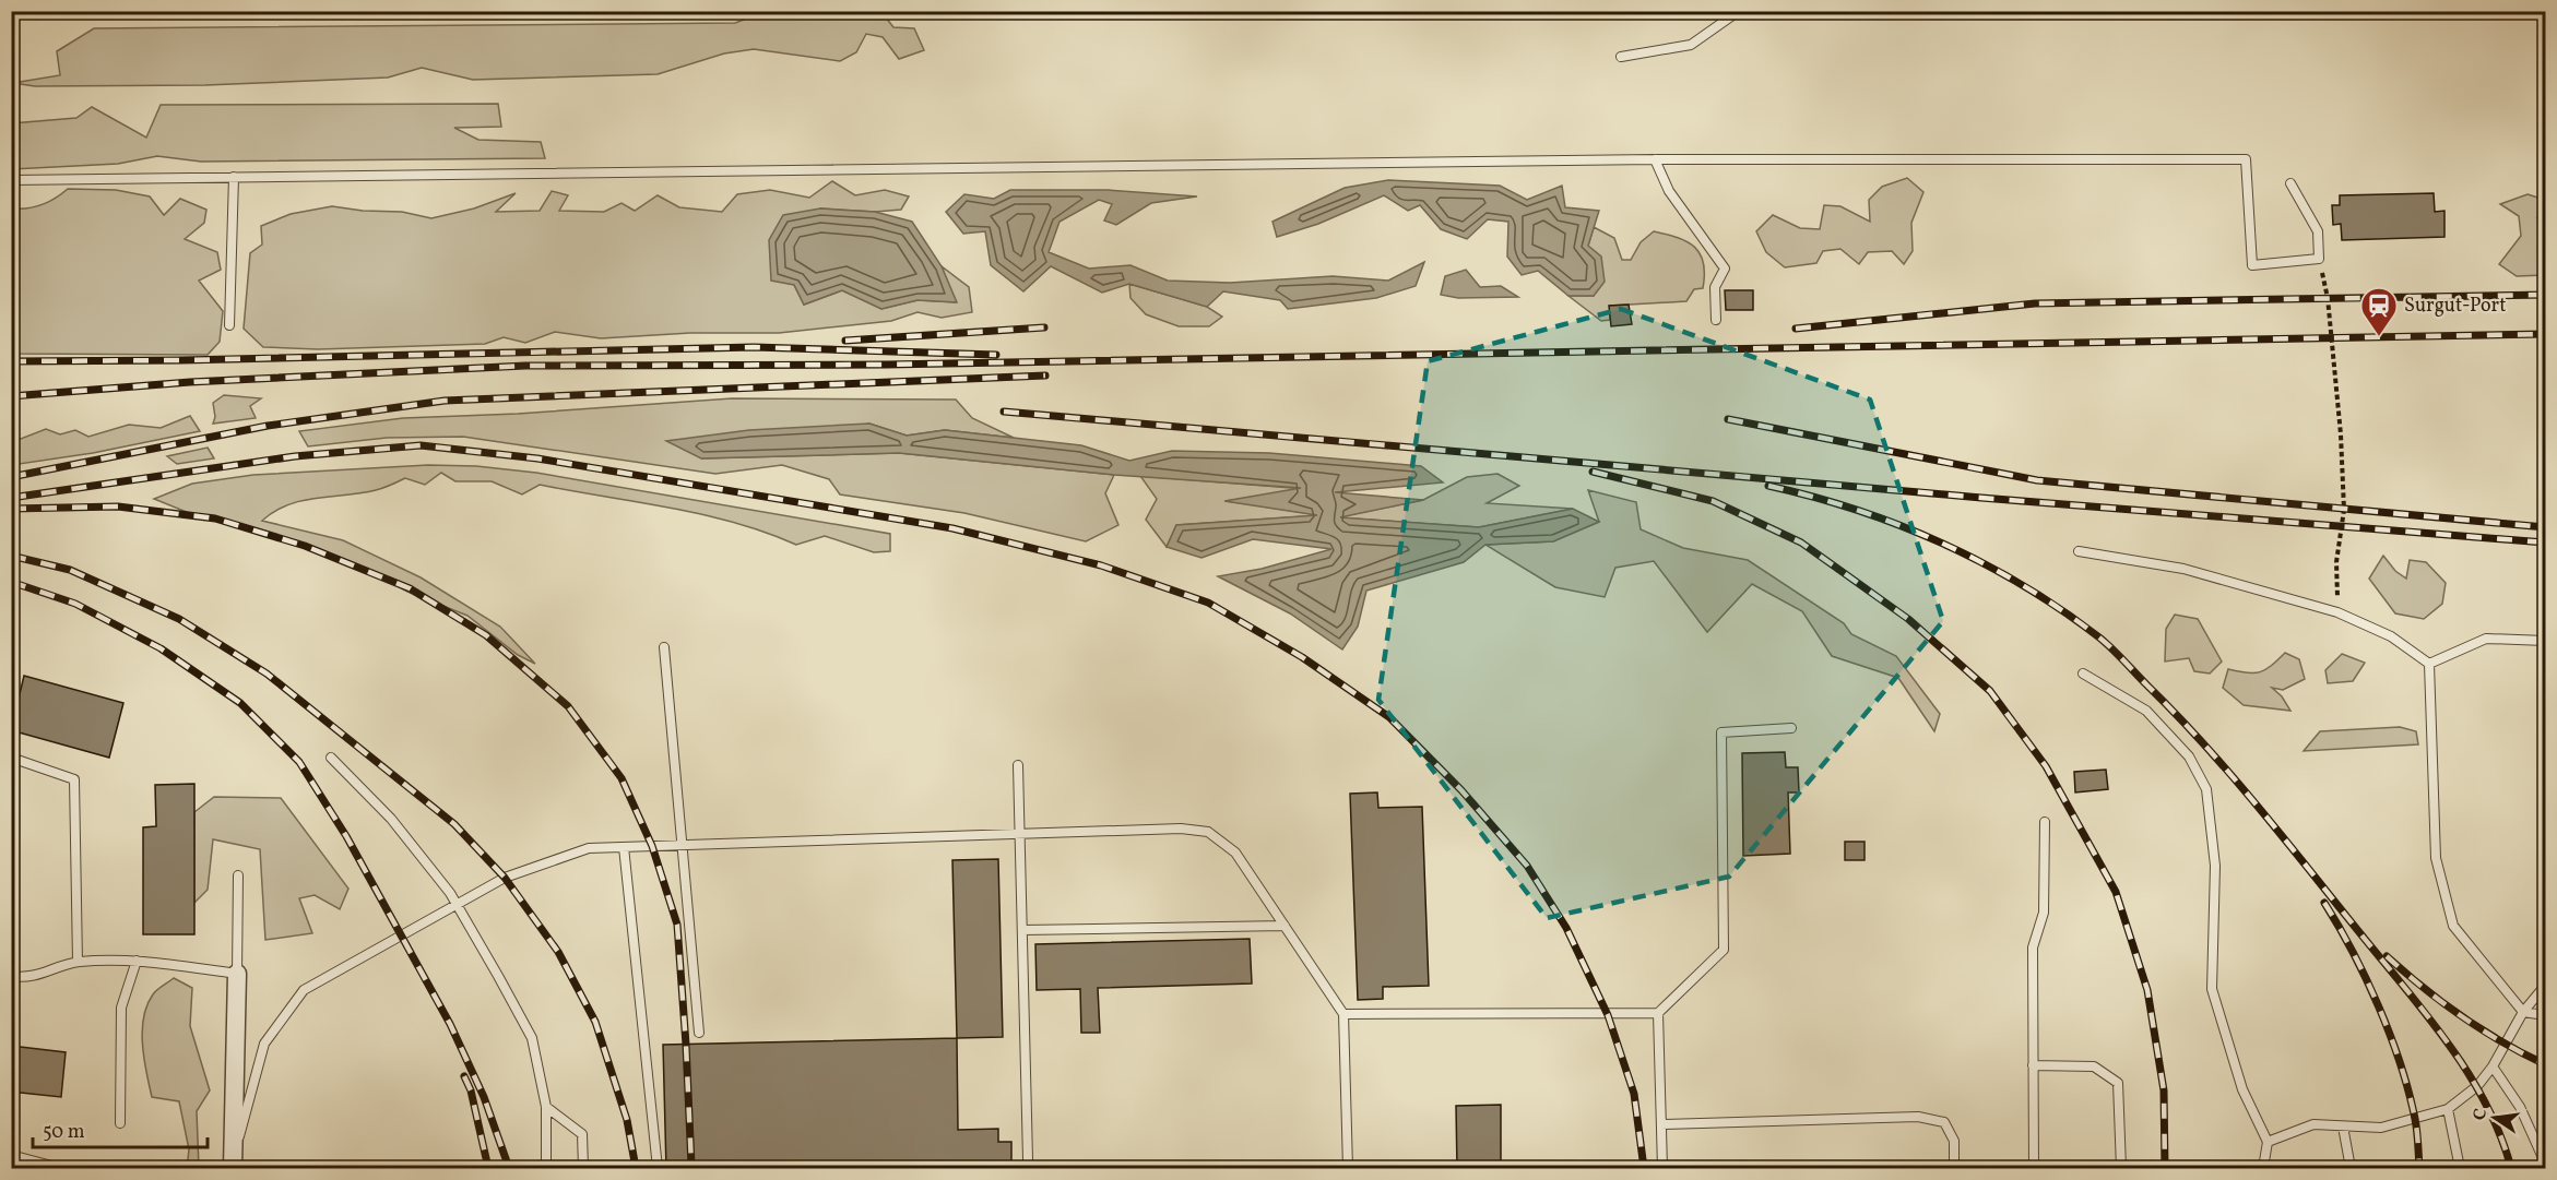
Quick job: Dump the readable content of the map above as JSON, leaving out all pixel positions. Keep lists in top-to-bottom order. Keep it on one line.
{"places":{"station":["Surgut-Port"]},"scale_bar":"50 m","north":"left"}
